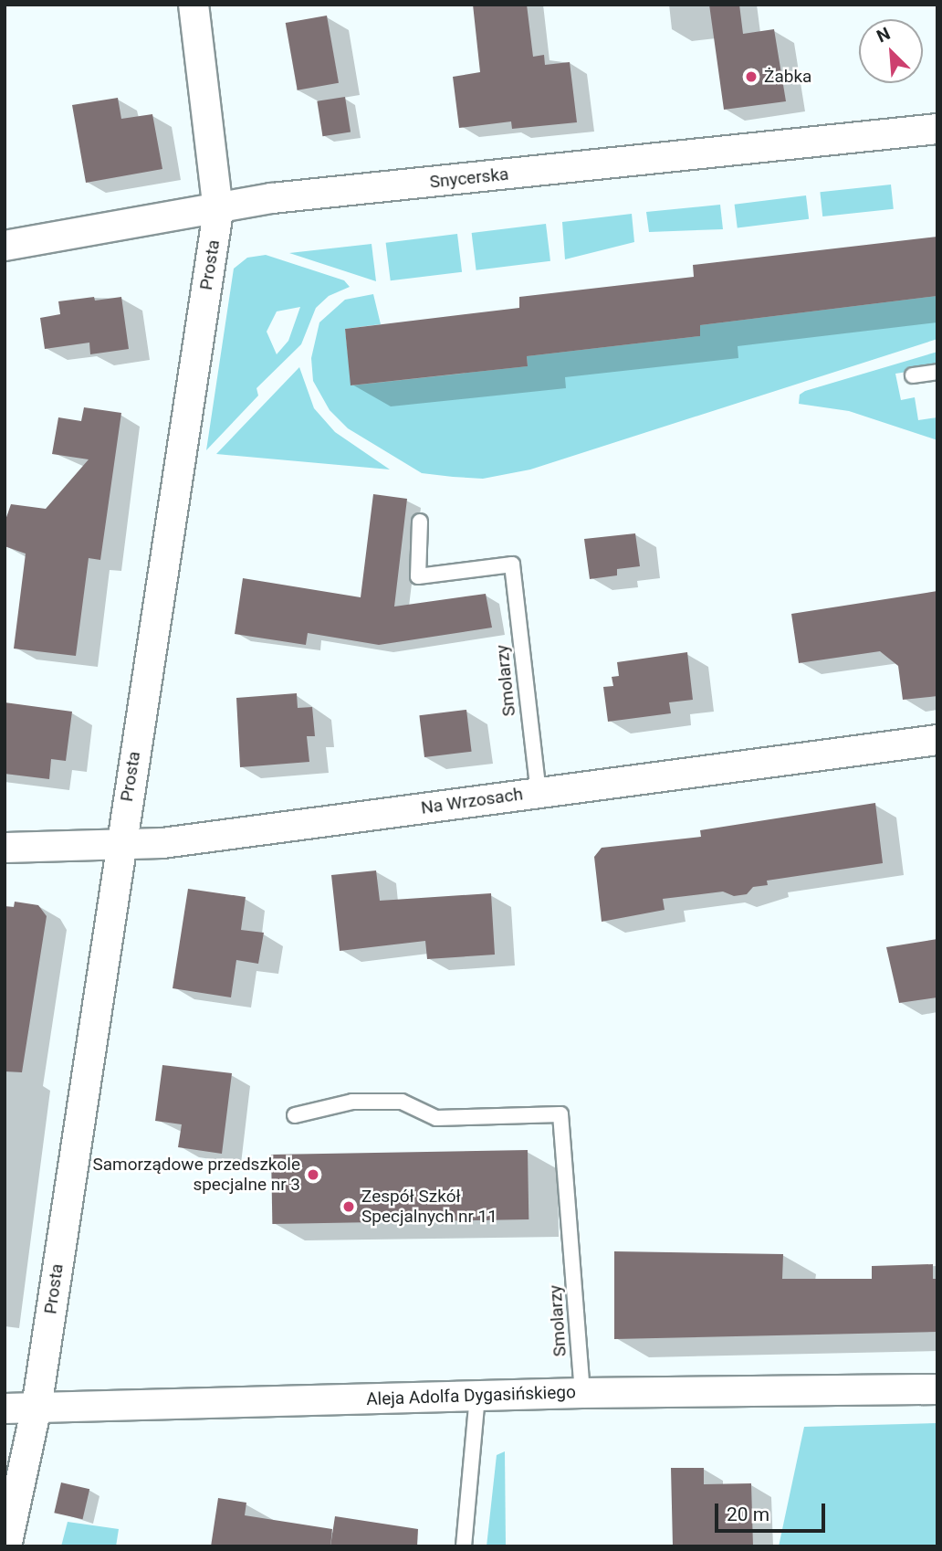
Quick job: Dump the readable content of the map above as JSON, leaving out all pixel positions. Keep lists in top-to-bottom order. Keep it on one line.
{"streets":{"street":["Snycerska","Prosta","Na Wrzosach","Aleja Adolfa Dygasińskiego"],"lane":["Smolarzy"]},"crossings":[["Snycerska","Prosta"],["Prosta","Na Wrzosach"],["Prosta","Aleja Adolfa Dygasińskiego"],["Smolarzy","Na Wrzosach"],["Smolarzy","Aleja Adolfa Dygasińskiego"]],"places":["Żabka","Samorządowe przedszkole specjalne nr 3","Zespół Szkół Specjalnych nr 11"],"scale_bar":"20 m","north":"top left"}
